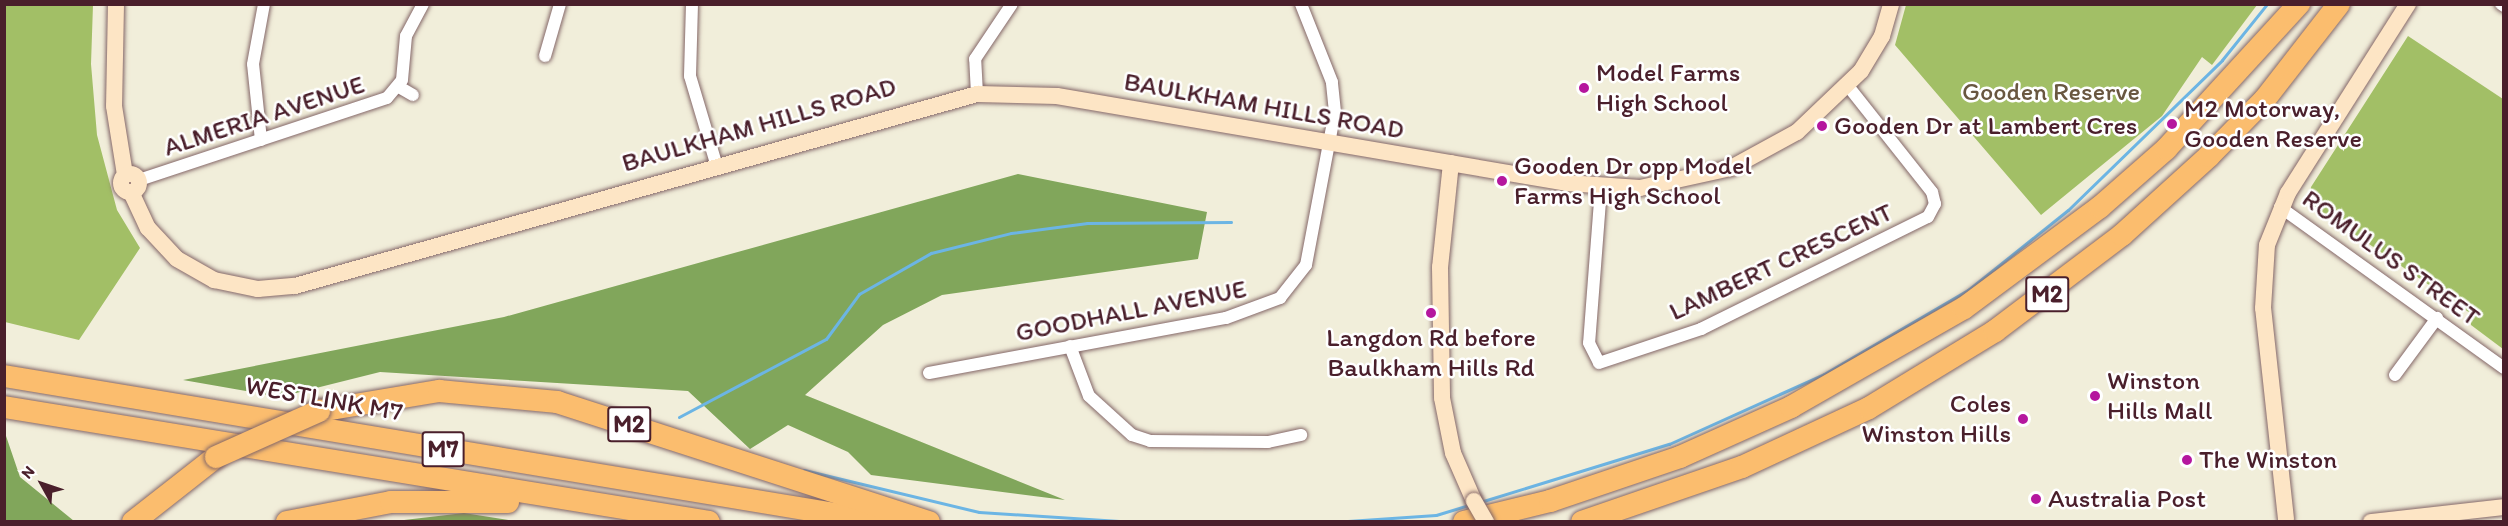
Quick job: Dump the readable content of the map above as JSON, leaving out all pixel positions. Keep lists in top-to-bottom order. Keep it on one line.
{"streets":{"highway":["M2","WESTLINK M7","M7"],"street":["BAULKHAM HILLS ROAD","ALMERIA AVENUE","ROMULUS STREET","LAMBERT CRESCENT","GOODHALL AVENUE"]},"crossings":[["BAULKHAM HILLS ROAD","ALMERIA AVENUE"],["BAULKHAM HILLS ROAD","LAMBERT CRESCENT"],["BAULKHAM HILLS ROAD","GOODHALL AVENUE"]],"parks":["Gooden Reserve"],"places":["Model Farms High School","M2 Motorway, Gooden Reserve","Gooden Dr at Lambert Cres","Gooden Dr opp Model Farms High School","Langdon Rd before Baulkham Hills Rd","Winston Hills Mall","Coles Winston Hills","The Winston","Australia Post"],"north":"top left"}
